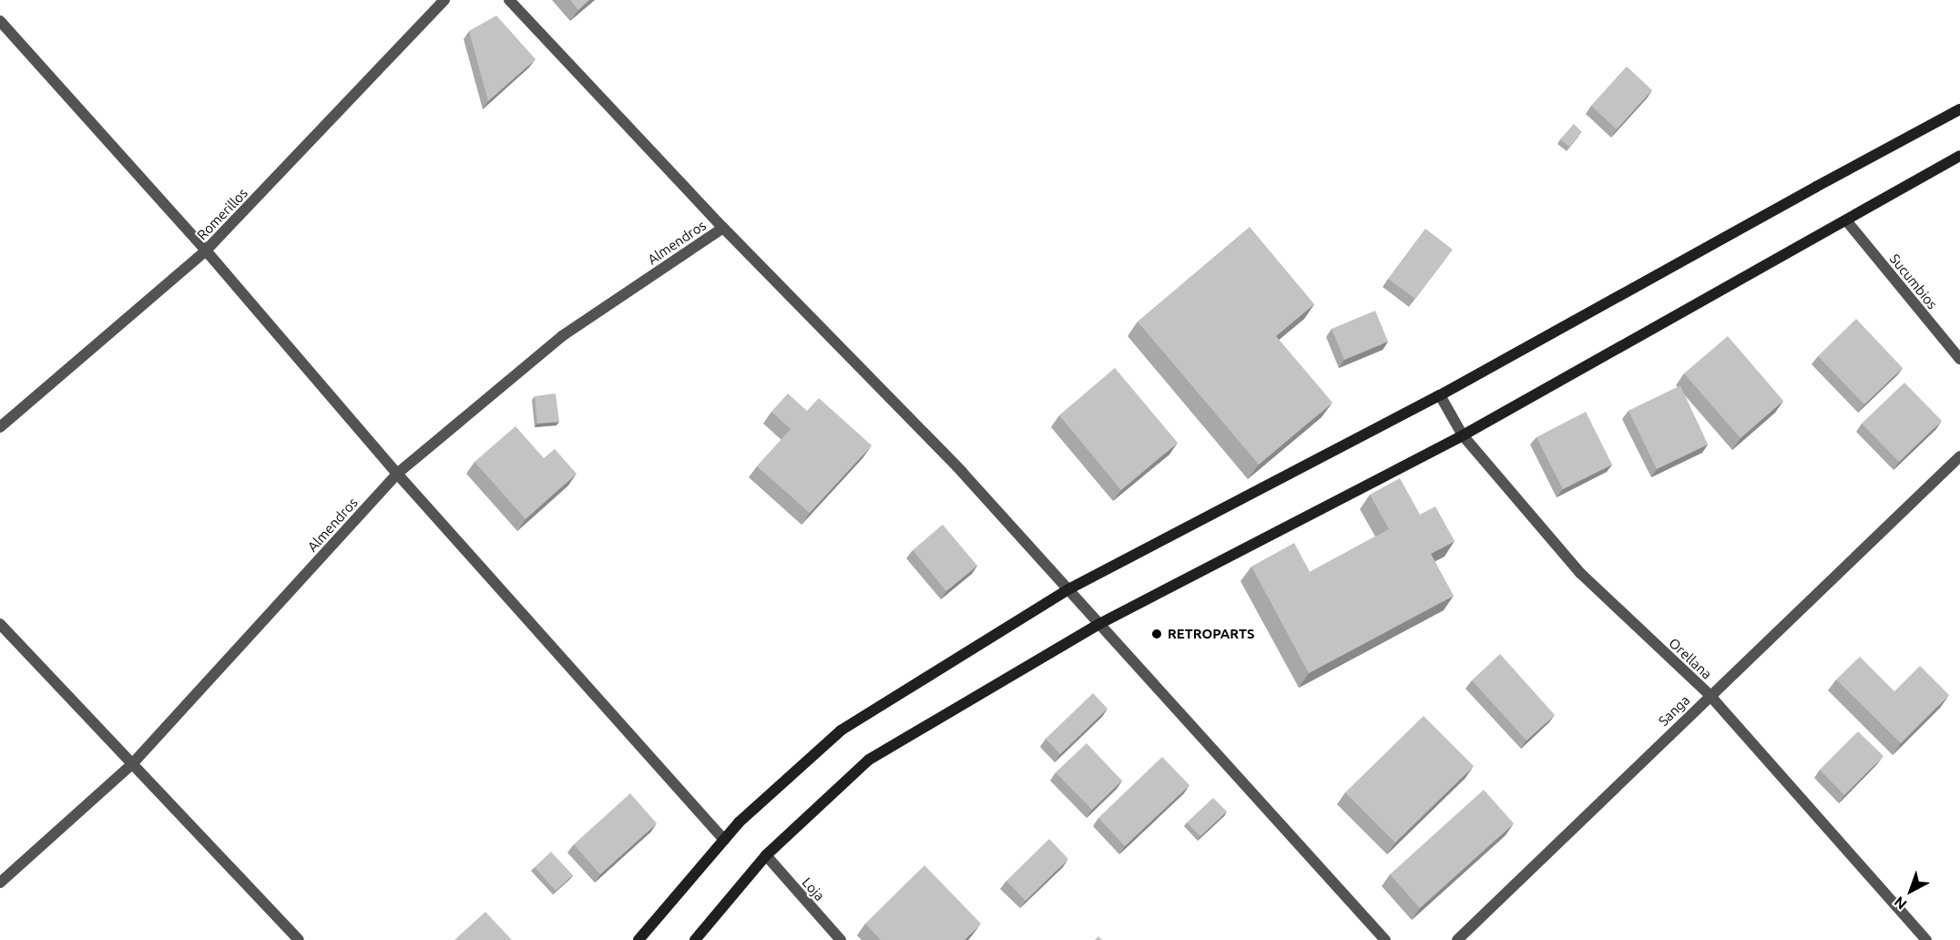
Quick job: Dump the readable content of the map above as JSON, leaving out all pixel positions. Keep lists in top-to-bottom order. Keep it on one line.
{"streets":{"street":["Romerillos","Almendros","Sucumbios","Orellana","Sanga","Loja"]},"crossings":[["Orellana","Sanga"]],"places":["RETROPARTS"],"north":"bottom left"}
